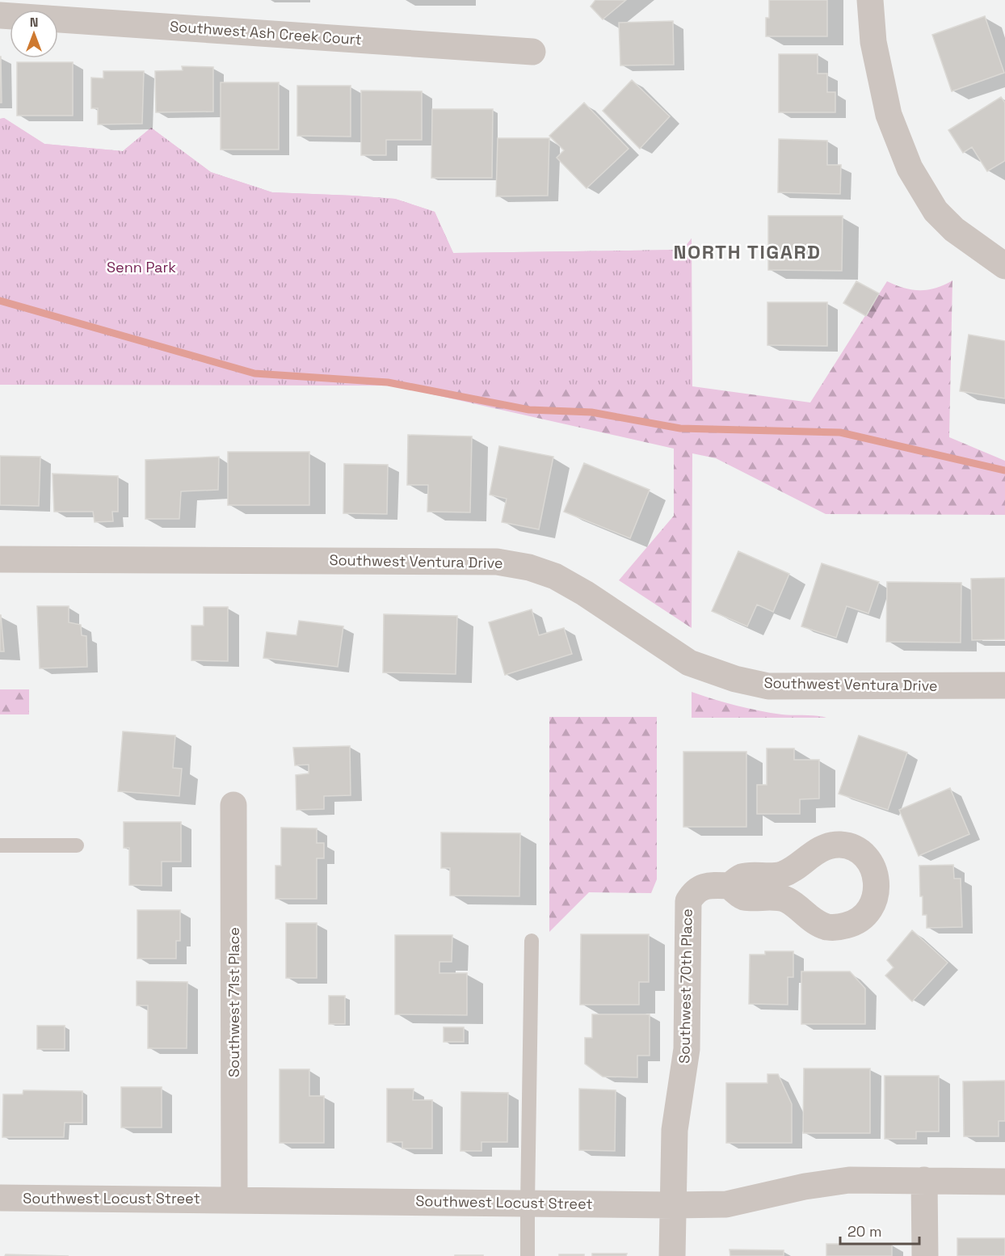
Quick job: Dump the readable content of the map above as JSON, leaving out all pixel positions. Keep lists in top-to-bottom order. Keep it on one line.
{"streets":{"street":["Southwest Ash Creek Court","Southwest Ventura Drive","Southwest 70th Place","Southwest 71st Place","Southwest Locust Street"]},"crossings":[["Southwest 70th Place","Southwest Locust Street"],["Southwest 71st Place","Southwest Locust Street"]],"districts":["NORTH TIGARD"],"parks":["Senn Park"],"scale_bar":"20 m","north":"top"}
